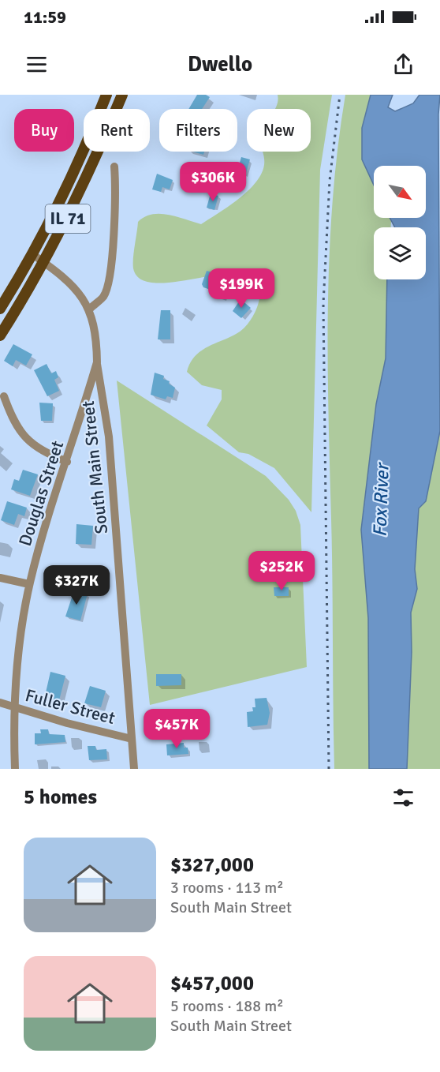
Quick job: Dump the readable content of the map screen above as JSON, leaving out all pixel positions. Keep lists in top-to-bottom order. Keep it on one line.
{"streets":{"main road":["IL 71"],"street":["South Main Street","Douglas Street","Fuller Street"]},"crossings":[["IL 71","Douglas Street"],["South Main Street","Douglas Street"],["South Main Street","Fuller Street"],["Douglas Street","Fuller Street"]],"water":["Fox River"],"north":"bottom right","page":{"status":"11:59","header":"Dwello","chip":["Buy","Rent","Filters","New"],"price":["$306K","$199K","$252K","$327K","$457K"],"heading":"5 homes","list":[{"name":"$327,000","note":"3 rooms · 113 m² · South Main Street"},{"name":"$457,000","note":"5 rooms · 188 m² · South Main Street"}]}}
